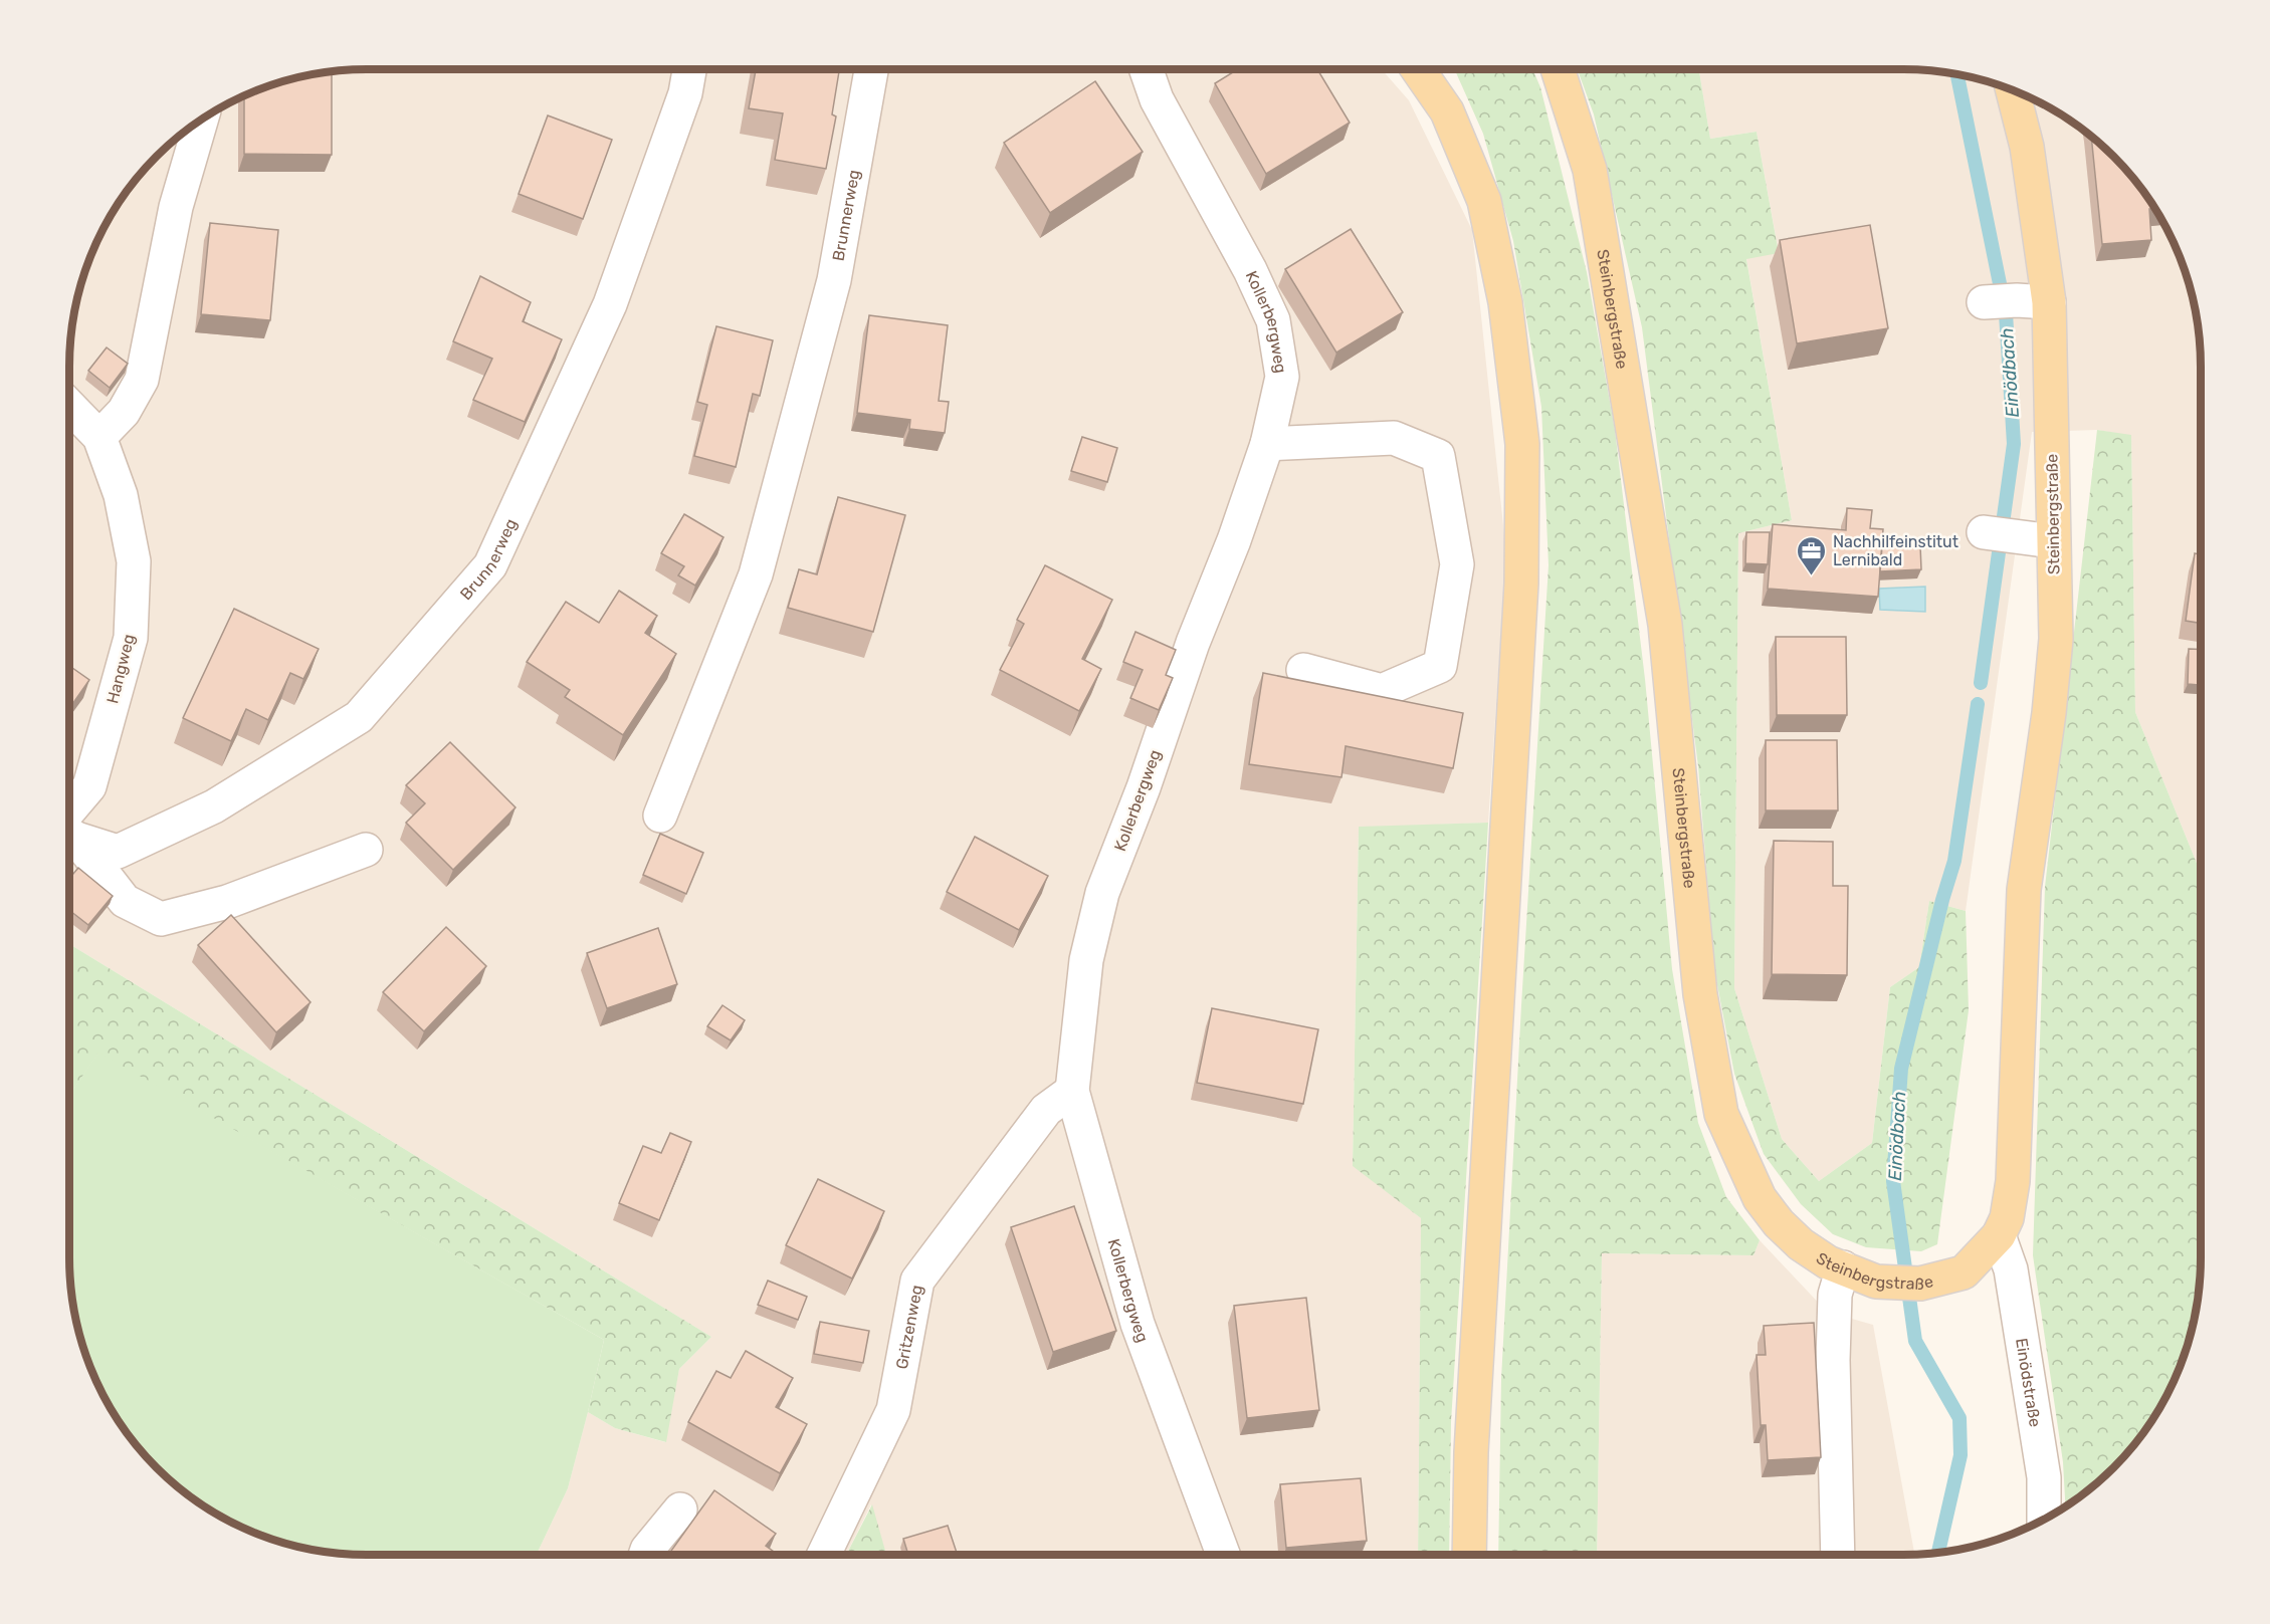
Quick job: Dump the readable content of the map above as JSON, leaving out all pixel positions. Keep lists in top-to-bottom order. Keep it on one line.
{"streets":{"main road":["Steinbergstraße"],"street":["Brunnerweg","Kollerbergweg","Hangweg","Gritzenweg","Einödstraße"]},"crossings":[["Steinbergstraße","Einödstraße"],["Kollerbergweg","Gritzenweg"]],"water":["Einödbach"],"places":{"office":["Nachhilfeinstitut Lernibald"]}}
